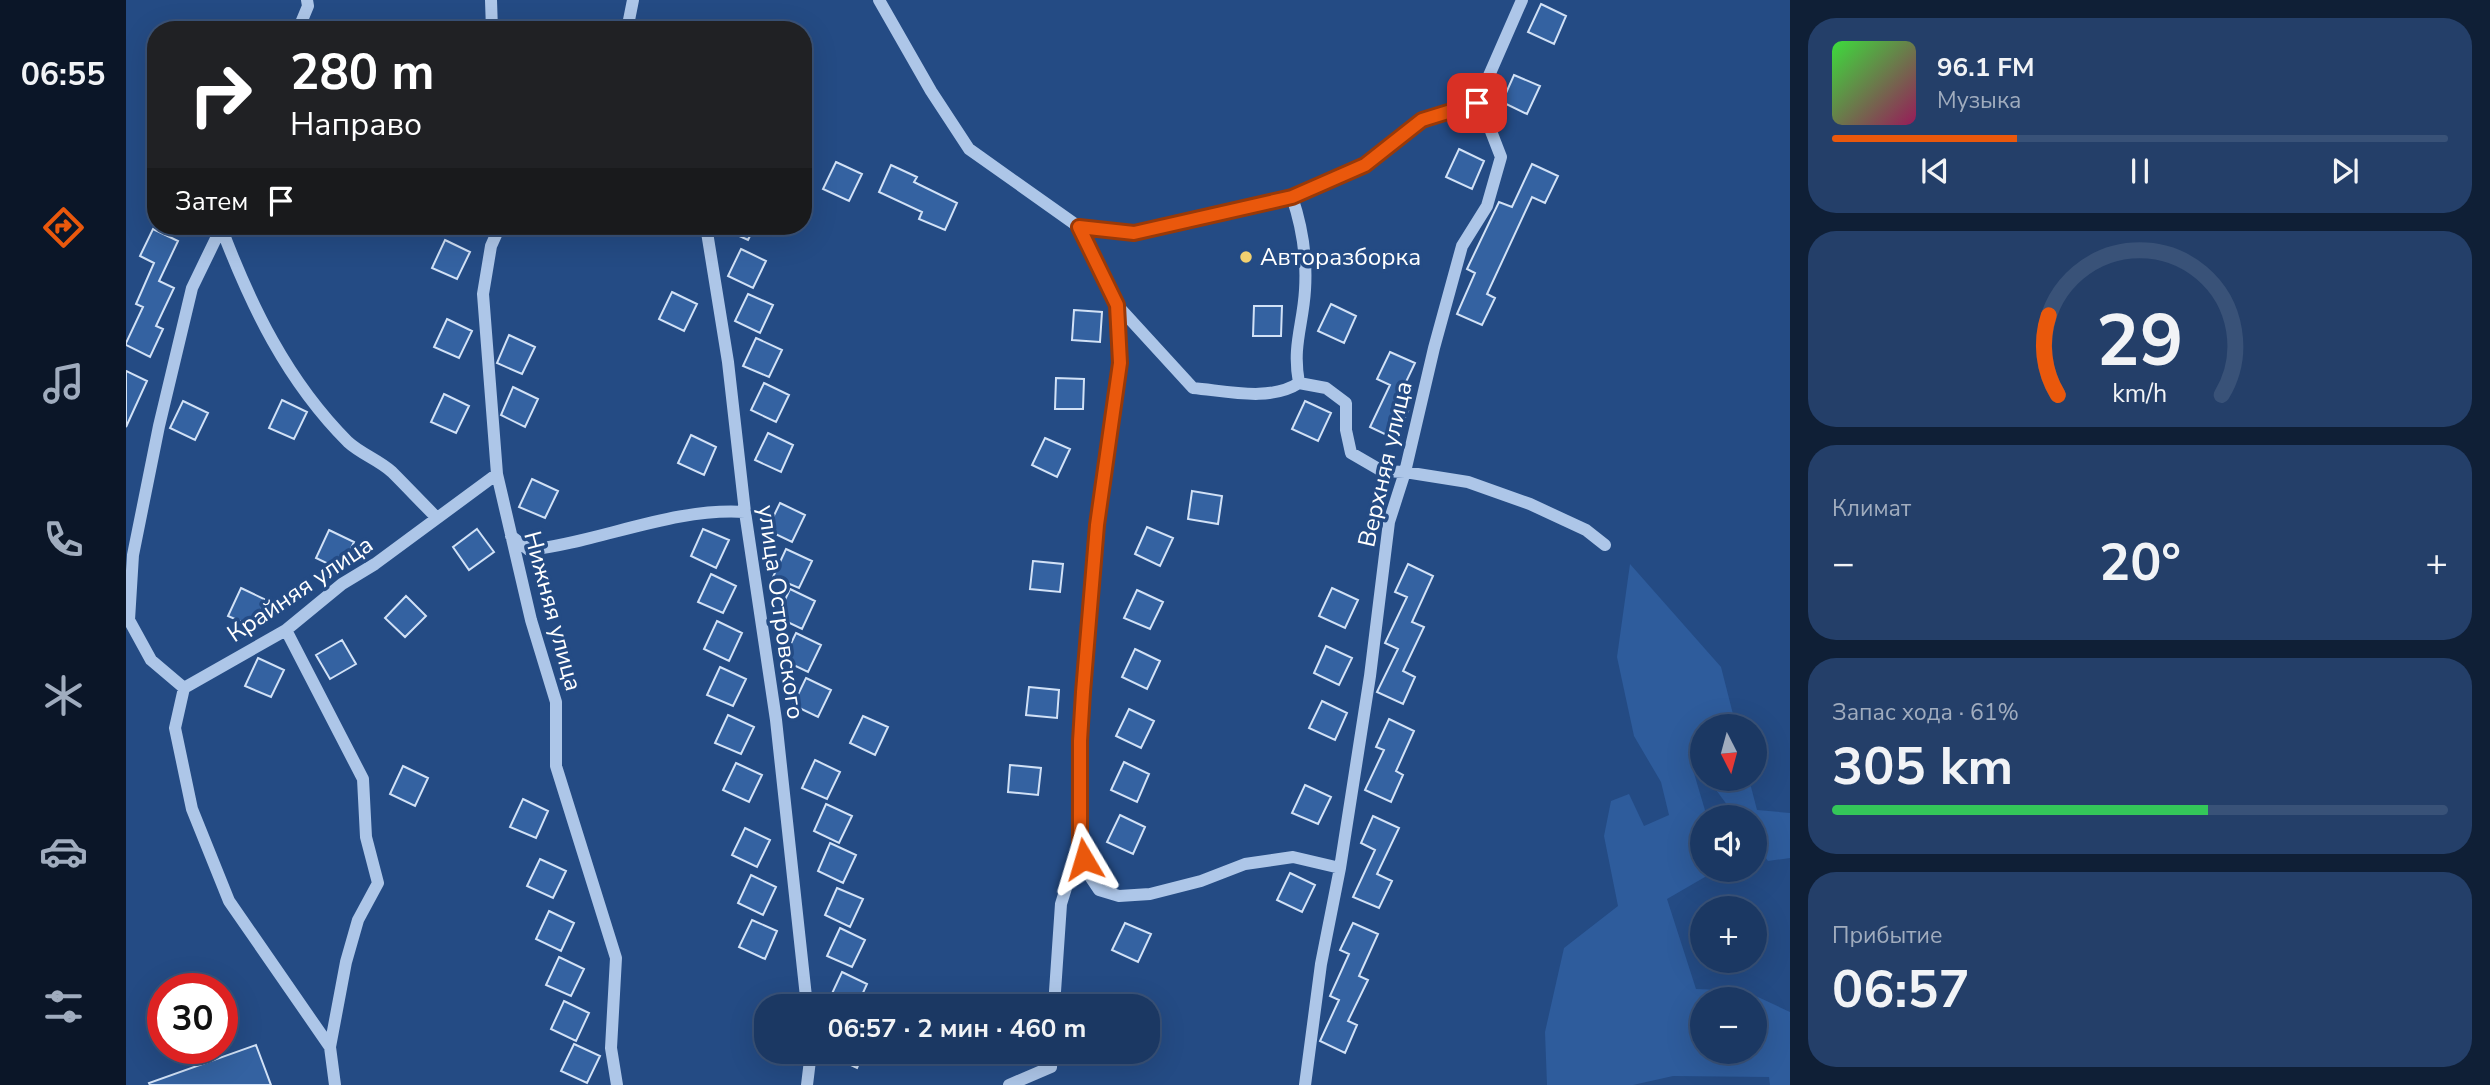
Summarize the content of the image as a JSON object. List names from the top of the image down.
{
  "streets": {
    "street": [
      "Верхняя улица",
      "Крайняя улица",
      "Нижняя улица",
      "улица Островского"
    ]
  },
  "crossings": [
    ["Крайняя улица", "Нижняя улица"]
  ],
  "places": ["Авторазборка"],
  "north": "bottom",
  "page": {
    "tabs": "06:55",
    "turn": ["280 m", "Направо"],
    "song": ["96.1 FM", "Музыка"],
    "then": "Затем",
    "tile": [
      "Климат",
      ["Запас хода · 61%", "305 km"],
      ["Прибытие", "06:57"]
    ],
    "heat": ["−", "20°", "+"],
    "map_buttons": ["+", "−"],
    "limit": "30",
    "trip": "06:57 · 2 мин · 460 m",
    "gauge": ["29", "km/h"]
  }
}
